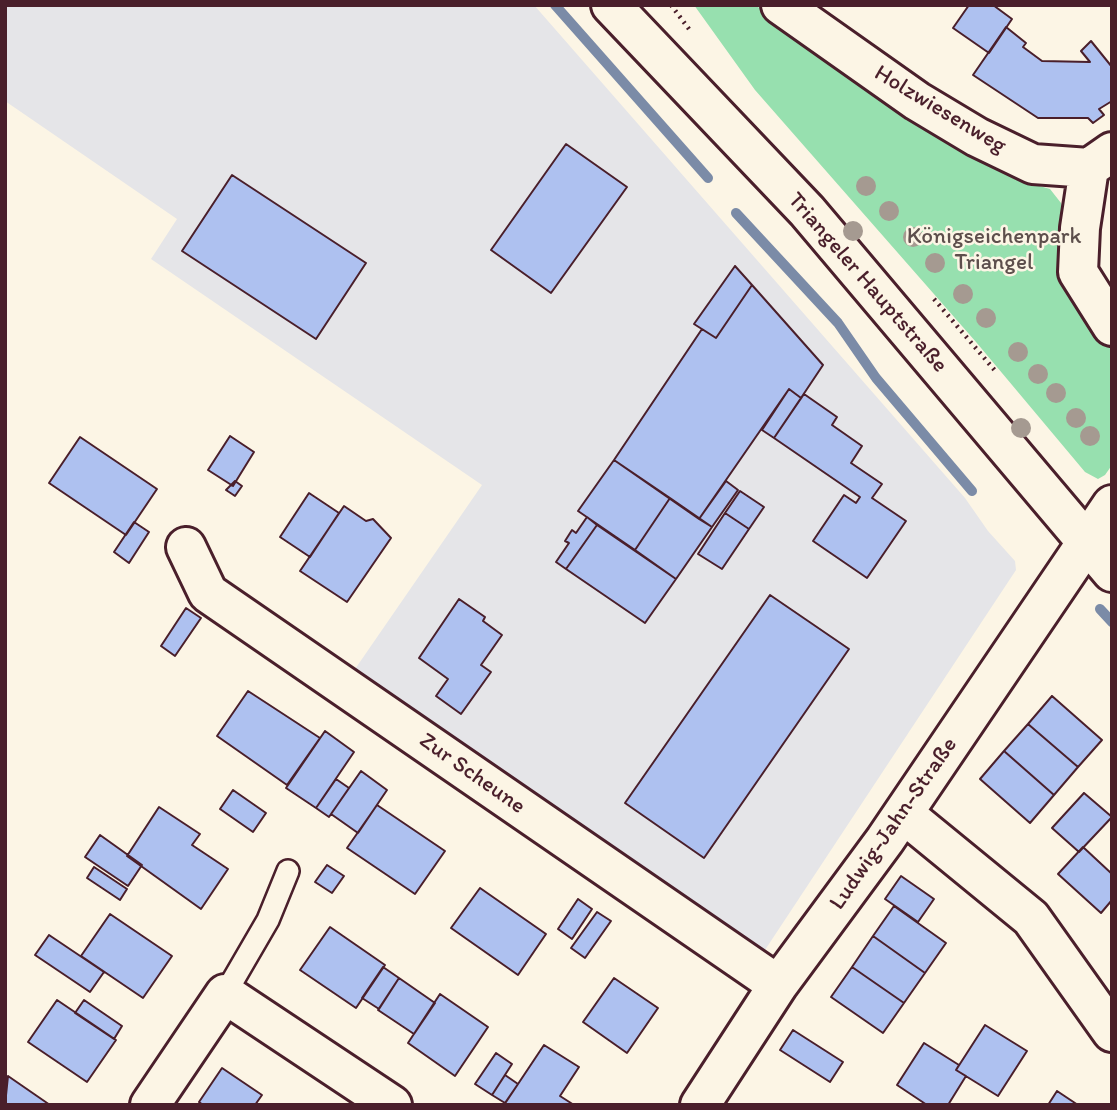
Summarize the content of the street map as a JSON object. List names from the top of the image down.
{
  "streets": {
    "street": [
      "Holzwiesenweg",
      "Triangeler Hauptstraße",
      "Zur Scheune",
      "Ludwig-Jahn-Straße"
    ]
  },
  "crossings": [
    ["Triangeler Hauptstraße", "Ludwig-Jahn-Straße"],
    ["Zur Scheune", "Ludwig-Jahn-Straße"]
  ],
  "parks": ["Königseichenpark Triangel"]
}
